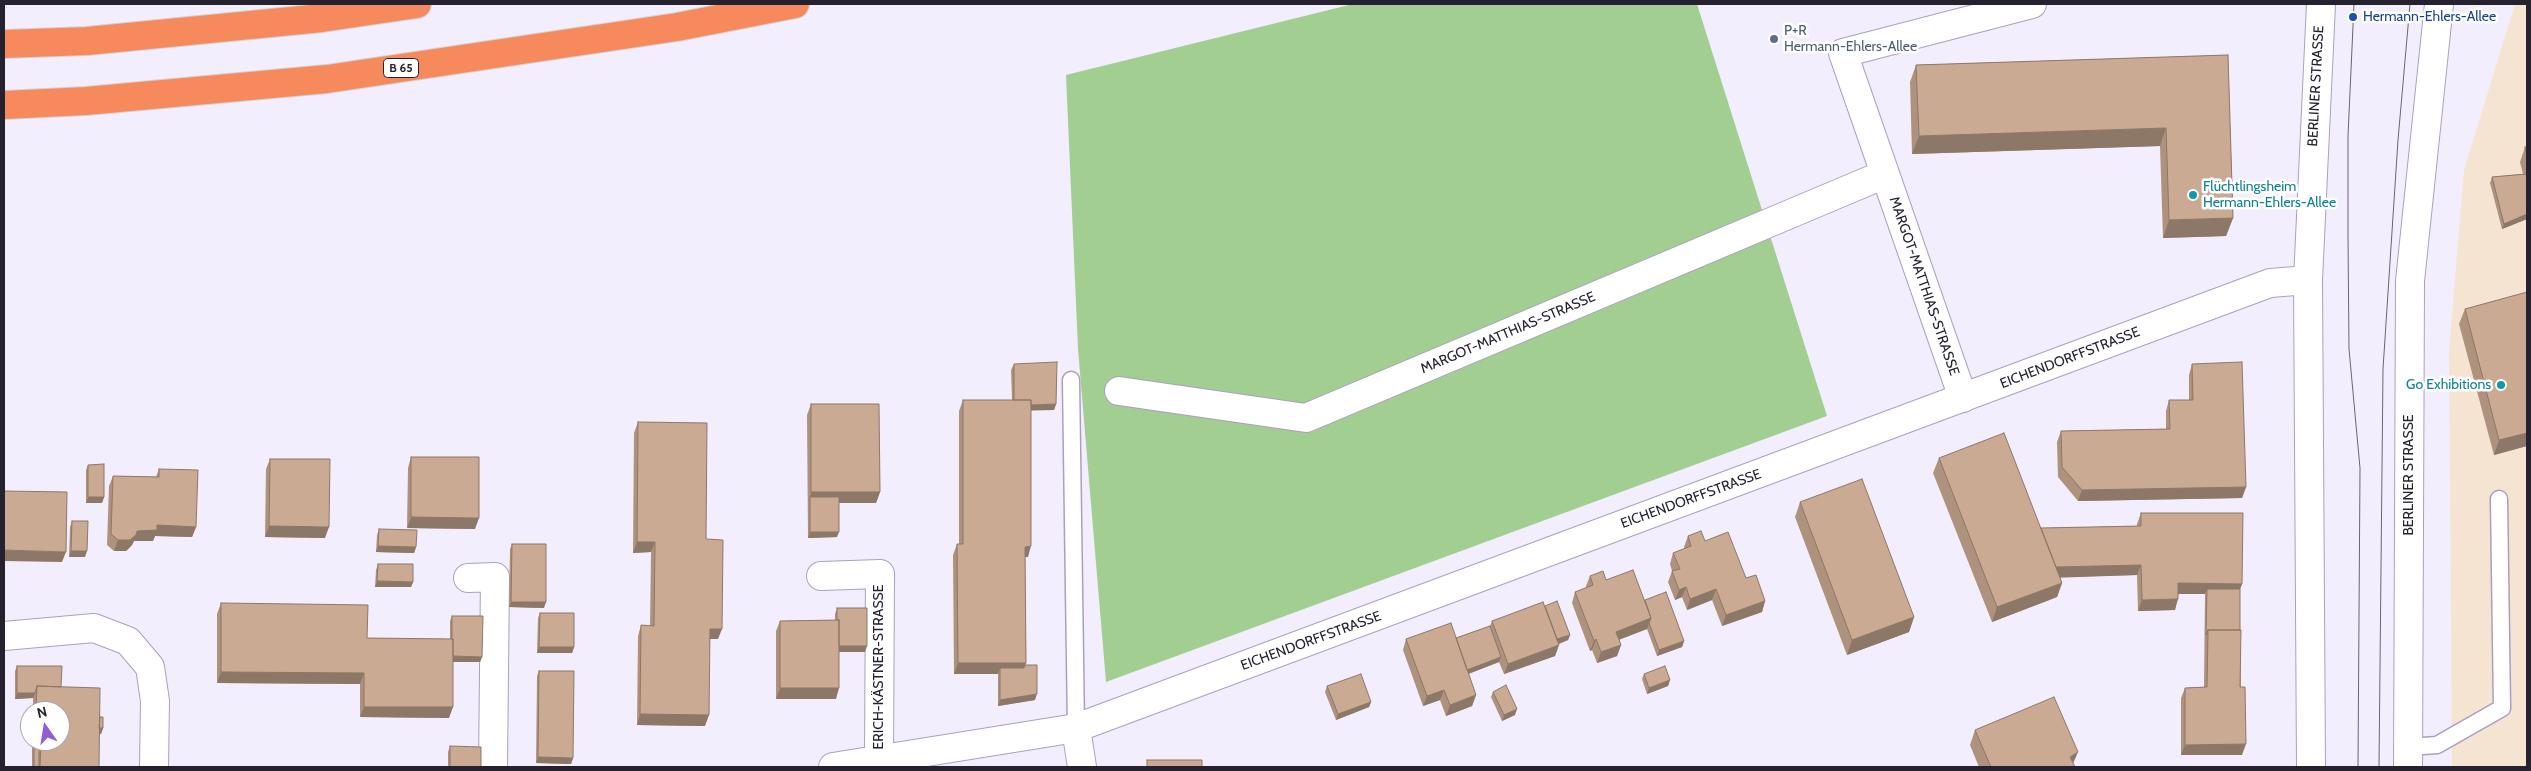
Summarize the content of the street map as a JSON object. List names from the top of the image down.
{
  "streets": {
    "highway": ["B 65"],
    "street": [
      "BERLINER STRASSE",
      "MARGOT-MATTHIAS-STRASSE",
      "EICHENDORFFSTRASSE",
      "ERICH-KÄSTNER-STRASSE"
    ]
  },
  "crossings": [
    ["BERLINER STRASSE", "EICHENDORFFSTRASSE"],
    ["MARGOT-MATTHIAS-STRASSE", "EICHENDORFFSTRASSE"],
    ["EICHENDORFFSTRASSE", "ERICH-KÄSTNER-STRASSE"]
  ],
  "places": [
    "Hermann-Ehlers-Allee",
    "P+R Hermann-Ehlers-Allee",
    "Flüchtlingsheim Hermann-Ehlers-Allee",
    "Go Exhibitions"
  ],
  "north": "top"
}
